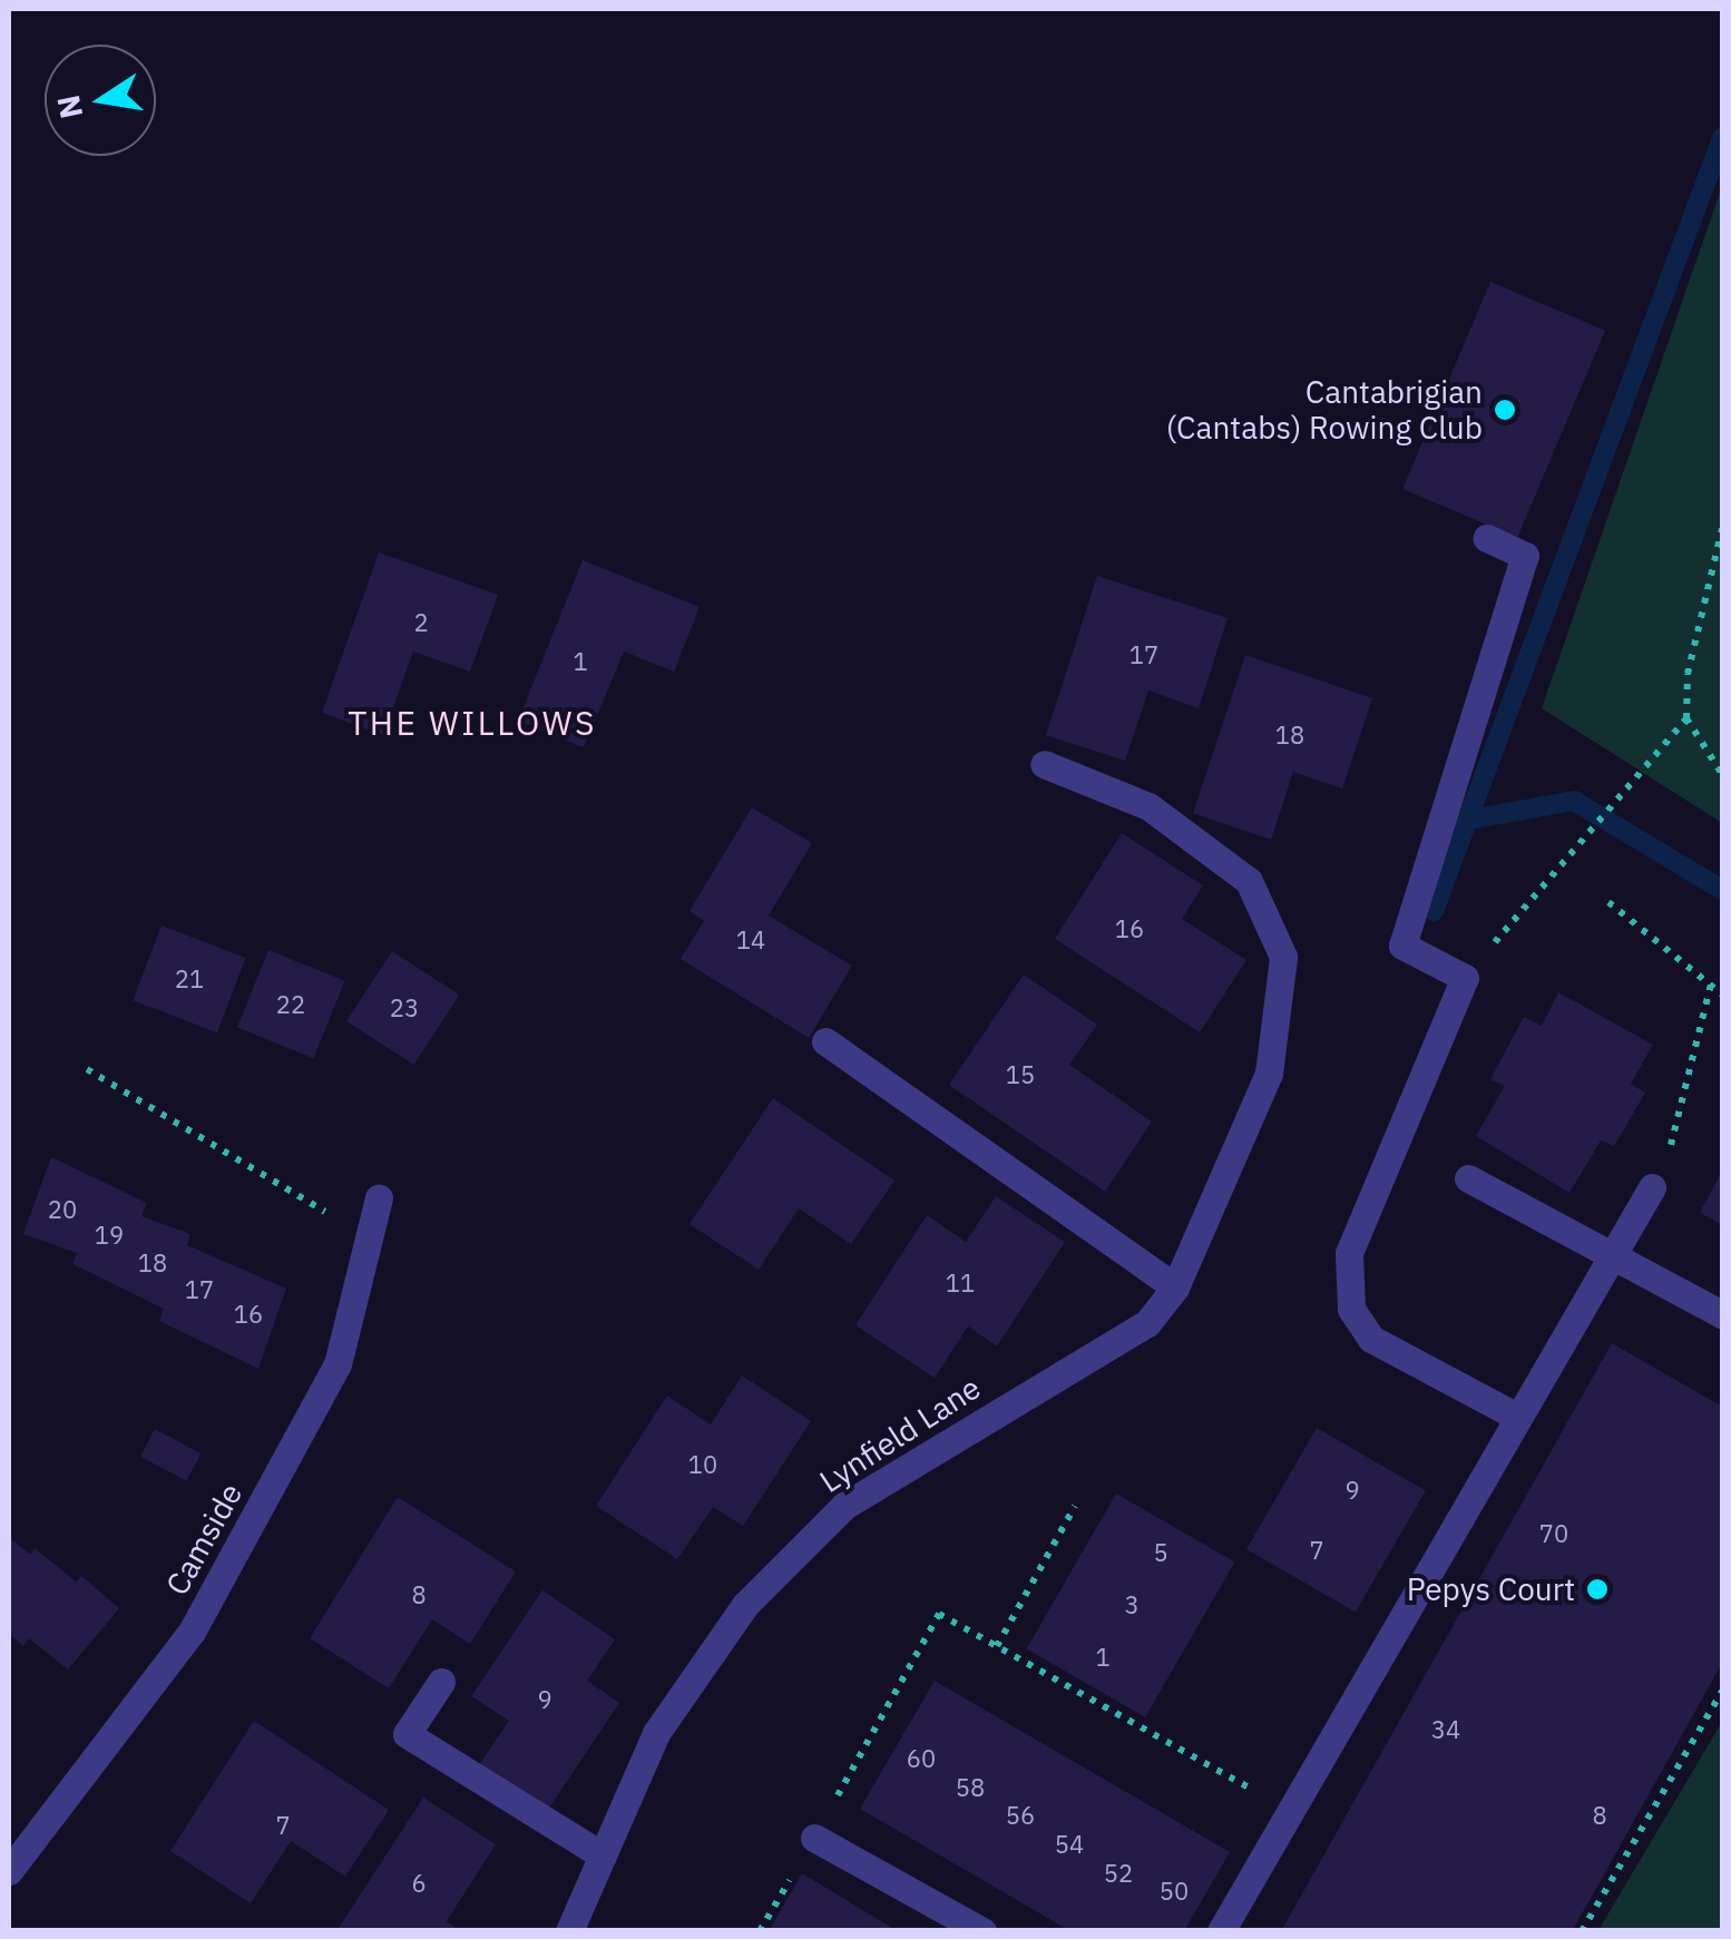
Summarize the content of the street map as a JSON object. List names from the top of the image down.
{
  "streets": {
    "street": ["Lynfield Lane", "Camside"]
  },
  "districts": ["THE WILLOWS"],
  "places": ["Cantabrigian (Cantabs) Rowing Club", "Pepys Court"],
  "house_numbers": [
    "2",
    "17",
    "1",
    "18",
    "16",
    "14",
    "21",
    "22",
    "23",
    "15",
    "20",
    "19",
    "18",
    "11",
    "17",
    "16",
    "10",
    "9",
    "70",
    "7",
    "5",
    "8",
    "3",
    "1",
    "9",
    "34",
    "60",
    "58",
    "56",
    "8",
    "7",
    "54",
    "52",
    "6",
    "50"
  ],
  "north": "left"
}
